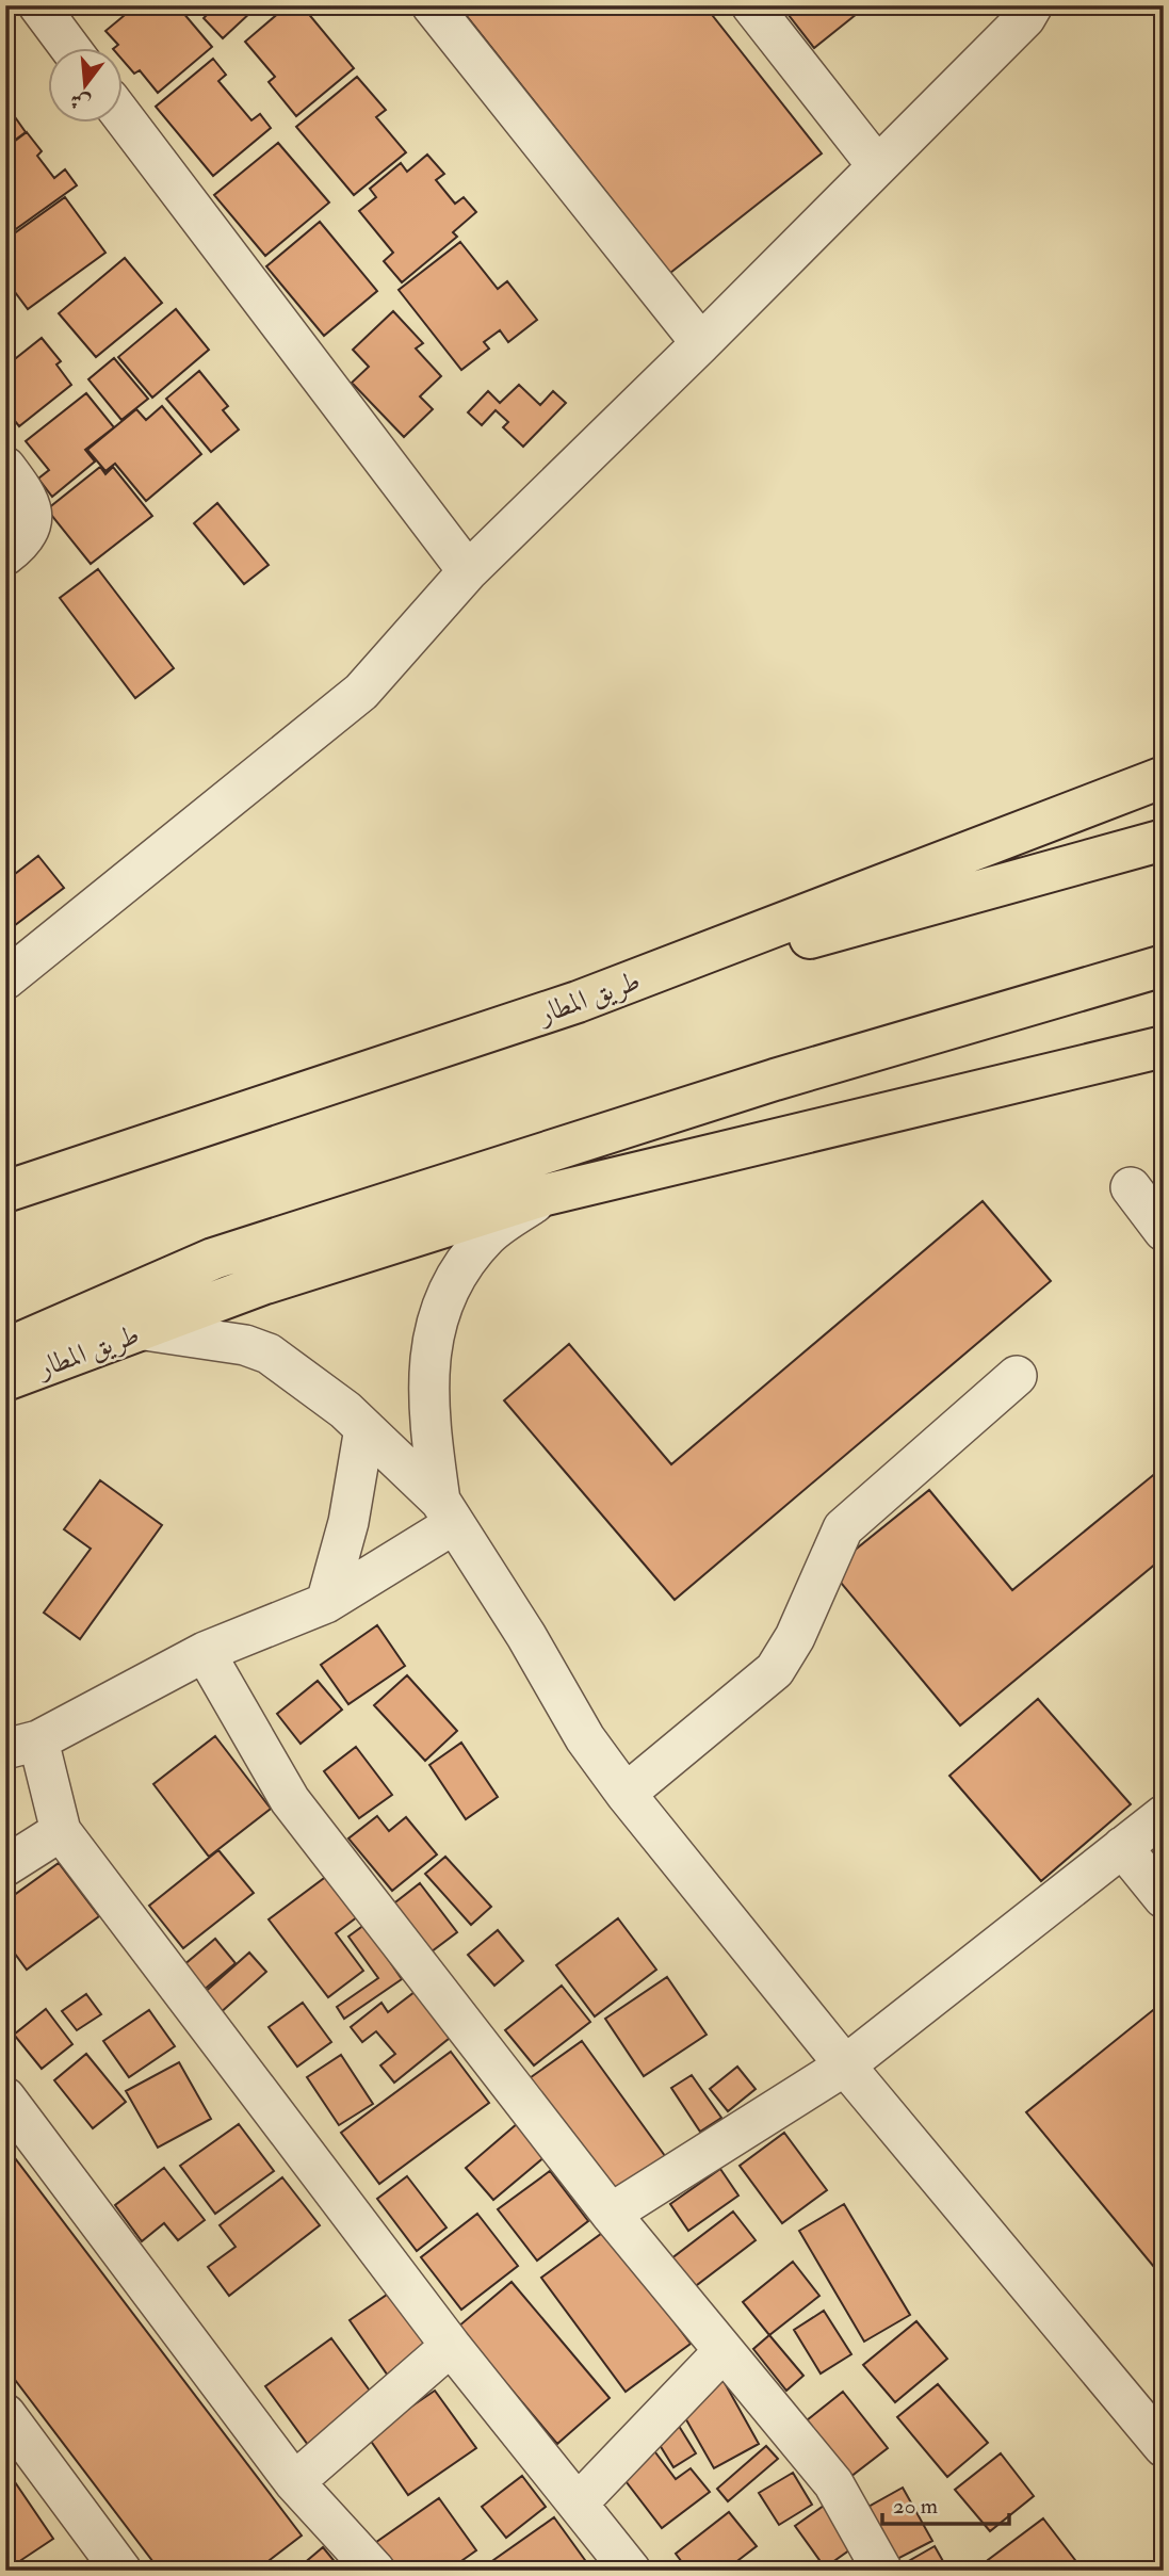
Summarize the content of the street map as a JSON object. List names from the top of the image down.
{
  "streets": {
    "highway": ["طريق المطار"]
  },
  "scale_bar": "20 m",
  "north": "bottom"
}
